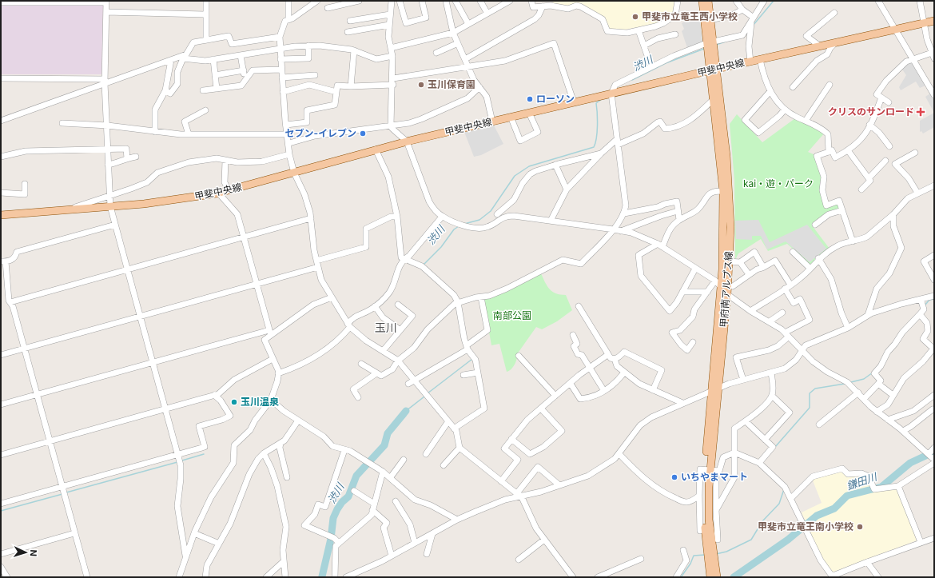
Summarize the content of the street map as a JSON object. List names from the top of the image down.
{
  "streets": {
    "main road": ["甲斐中央線", "甲府南アルプス線"]
  },
  "crossings": [
    ["甲斐中央線", "甲府南アルプス線"]
  ],
  "districts": ["玉川"],
  "water": ["渋川", "鎌田川"],
  "parks": ["kai・遊・パーク", "南部公園"],
  "places": {
    "other": [
      "甲斐市立竜王西小学校",
      "玉川保育園",
      "ローソン",
      "セブン-イレブン",
      "玉川温泉",
      "いちやまマート",
      "甲斐市立竜王南小学校"
    ],
    "health": ["クリスのサンロード"]
  },
  "north": "right"
}
